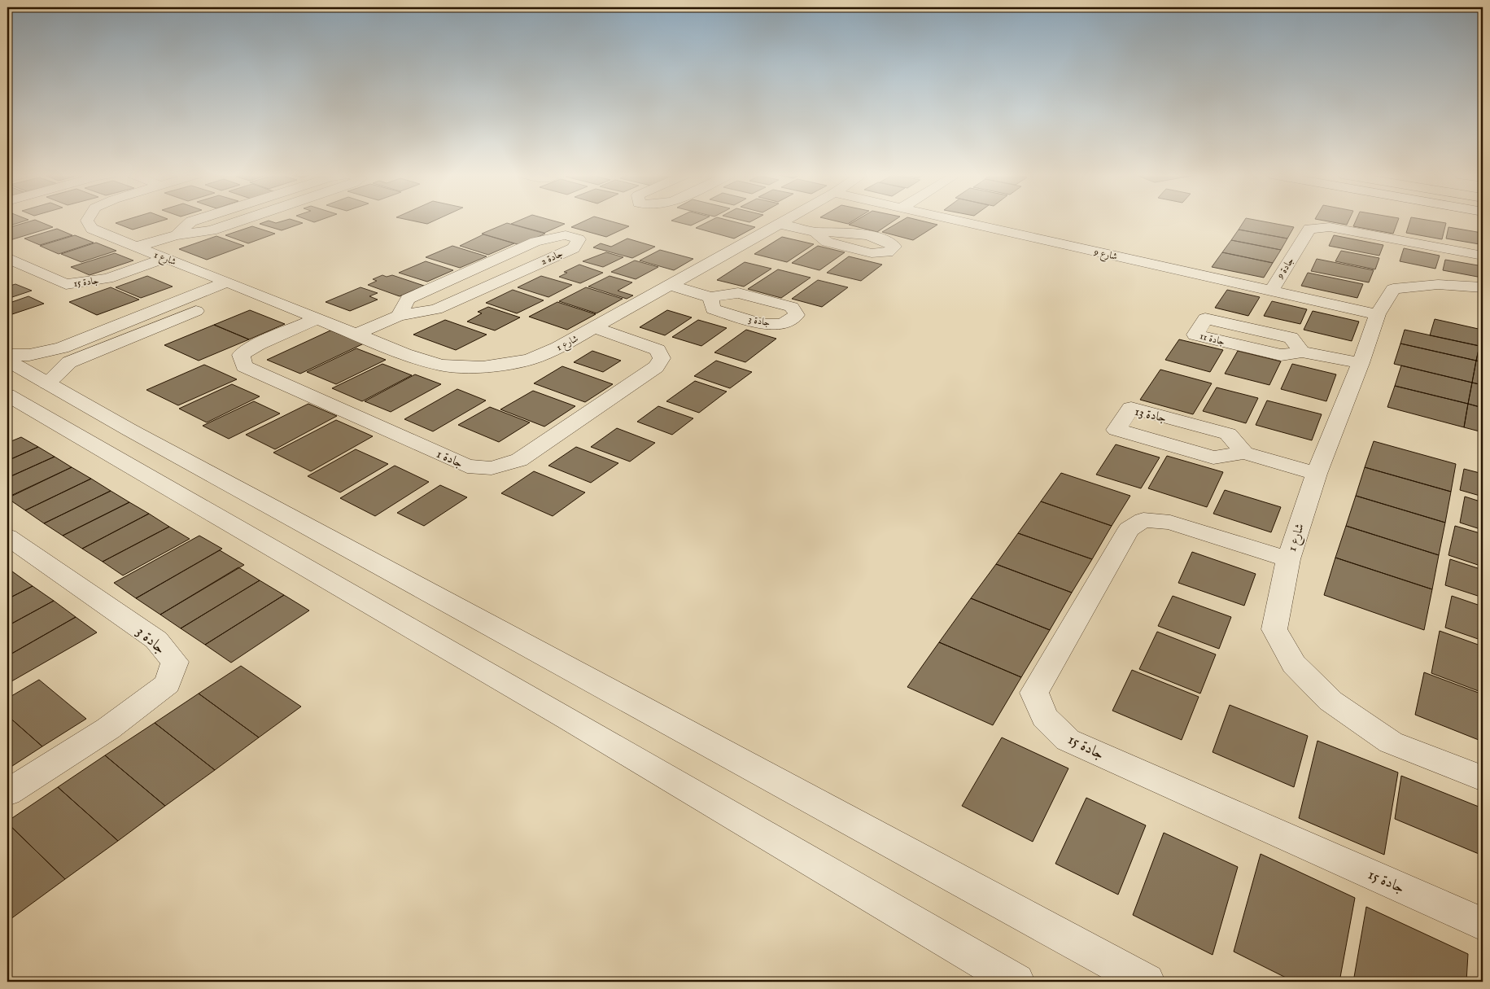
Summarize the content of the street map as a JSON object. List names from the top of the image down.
{
  "streets": {
    "street": [
      "شارع 9",
      "جادة 2",
      "شارع 1",
      "جادة 9",
      "جادة 15",
      "جادة 3",
      "جادة 11",
      "جادة 13",
      "جادة 1"
    ]
  },
  "crossings": [
    ["شارع 9", "شارع 1"],
    ["شارع 9", "جادة 9"],
    ["جادة 2", "شارع 1"],
    ["شارع 1", "جادة 15"],
    ["شارع 1", "جادة 11"],
    ["شارع 1", "جادة 13"],
    ["شارع 1", "جادة 1"]
  ]
}
